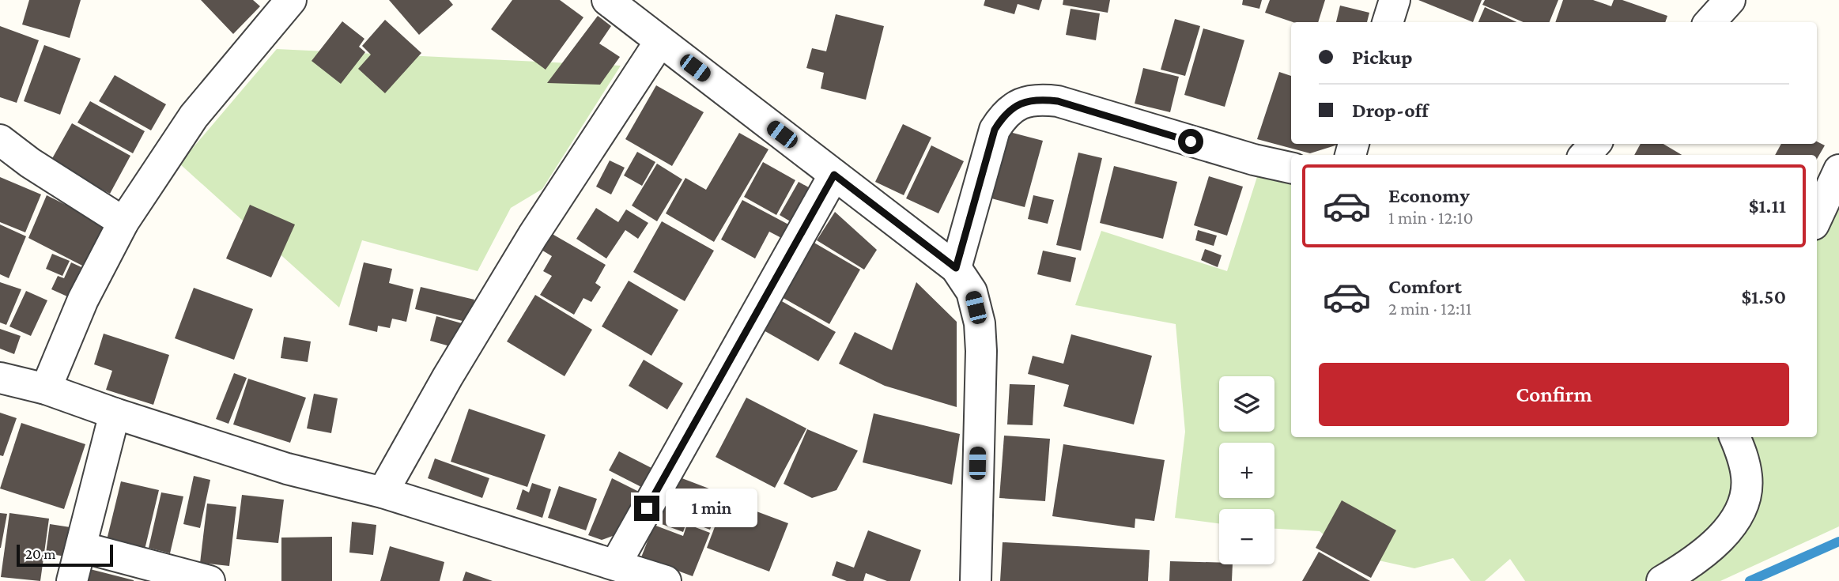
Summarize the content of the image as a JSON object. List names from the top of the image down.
{
  "scale_bar": "20 m",
  "page": {
    "banner": ["Pickup", "Drop-off"],
    "list": [
      {
        "name": "Economy",
        "note": "1 min · 12:10",
        "value": "$1.11"
      },
      {
        "name": "Comfort",
        "note": "2 min · 12:11",
        "value": "$1.50"
      }
    ],
    "buttons": "Confirm",
    "map_buttons": ["+", "−"],
    "bubble": "1 min",
    "scale": "20 m"
  }
}
